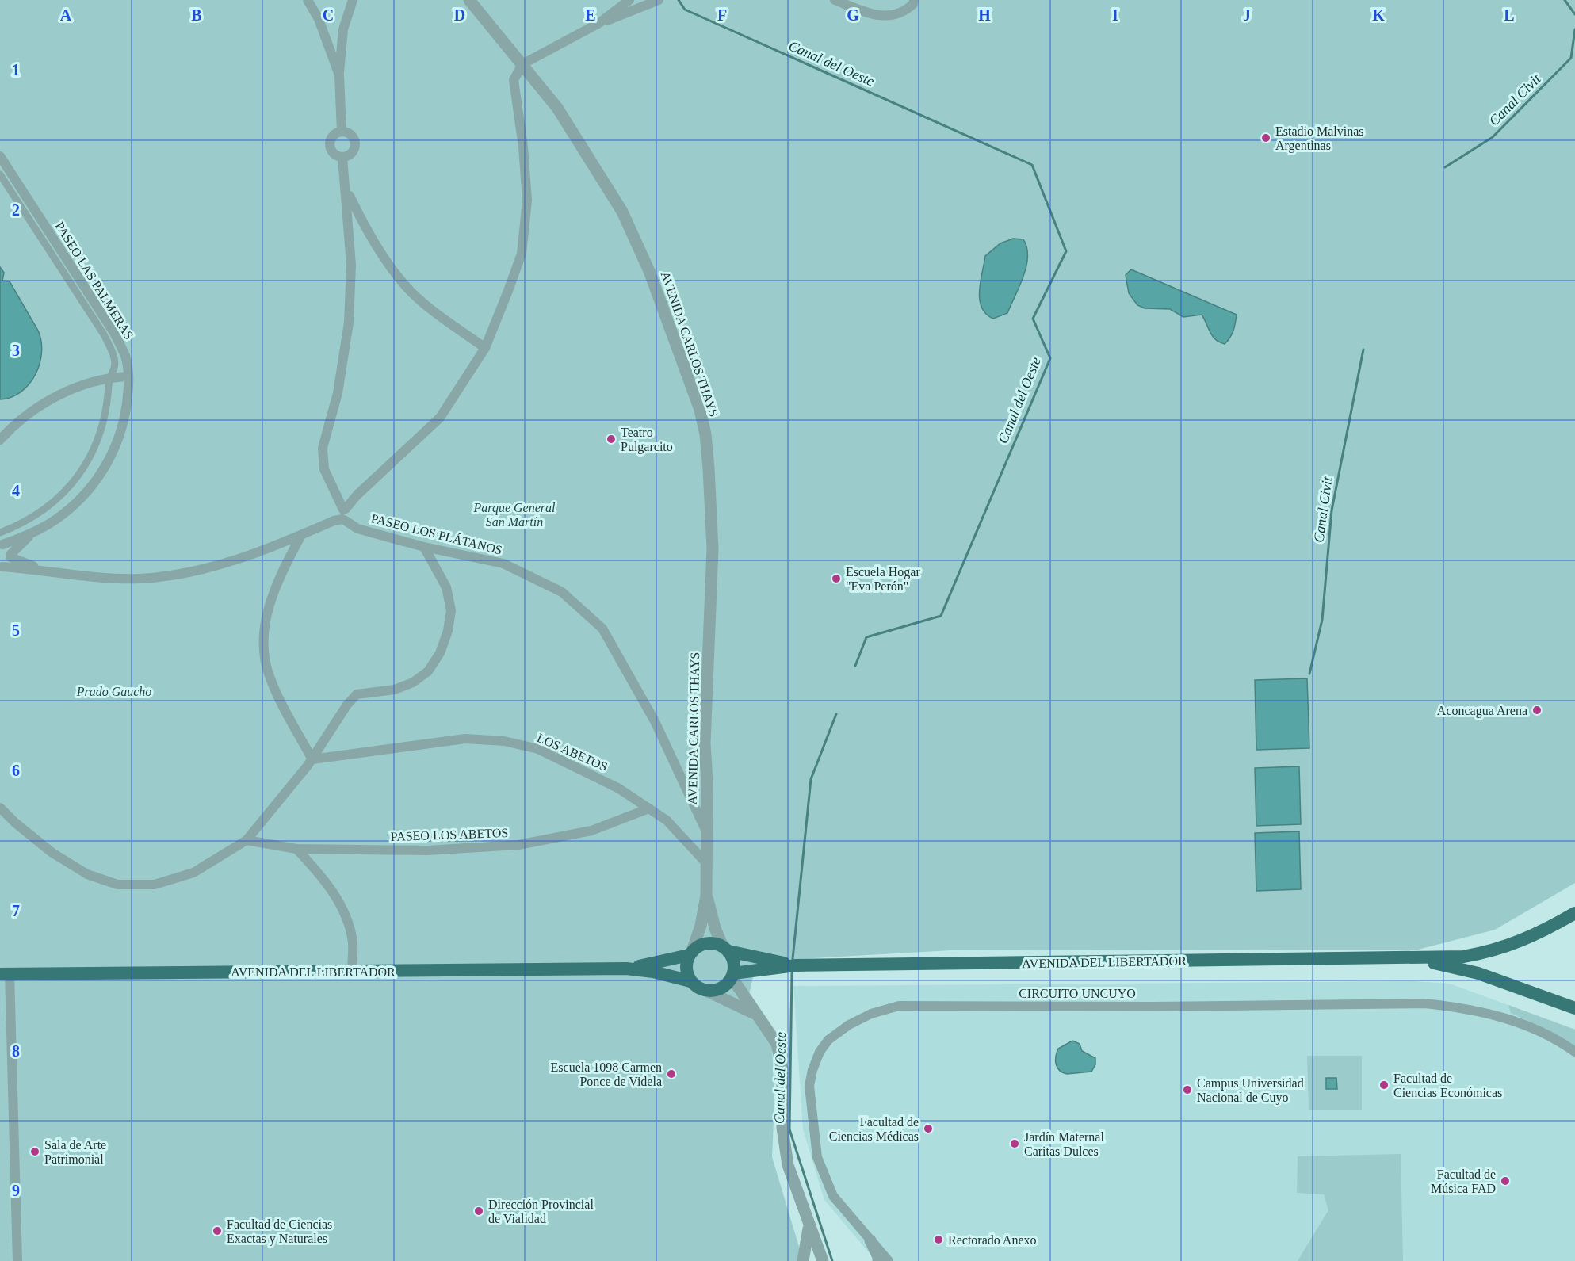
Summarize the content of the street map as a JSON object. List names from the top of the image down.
{
  "streets": {
    "main road": ["AVENIDA DEL LIBERTADOR"],
    "street": [
      "PASEO LAS PALMERAS",
      "AVENIDA CARLOS THAYS",
      "PASEO LOS PLÁTANOS",
      "LOS ABETOS",
      "PASEO LOS ABETOS",
      "CIRCUITO UNCUYO"
    ]
  },
  "crossings": [
    ["AVENIDA CARLOS THAYS", "PASEO LOS PLÁTANOS"],
    ["AVENIDA CARLOS THAYS", "LOS ABETOS"],
    ["AVENIDA CARLOS THAYS", "AVENIDA DEL LIBERTADOR"],
    ["LOS ABETOS", "PASEO LOS ABETOS"]
  ],
  "water": ["Canal del Oeste", "Canal Civit"],
  "parks": ["Parque General San Martín", "Prado Gaucho"],
  "places": [
    "Estadio Malvinas Argentinas",
    "Teatro Pulgarcito",
    "Escuela Hogar \"Eva Perón\"",
    "Aconcagua Arena",
    "Escuela 1098 Carmen Ponce de Videla",
    "Facultad de Ciencias Económicas",
    "Campus Universidad Nacional de Cuyo",
    "Facultad de Ciencias Médicas",
    "Jardín Maternal Caritas Dulces",
    "Sala de Arte Patrimonial",
    "Facultad de Música FAD",
    "Dirección Provincial de Vialidad",
    "Facultad de Ciencias Exactas y Naturales",
    "Rectorado Anexo"
  ],
  "grid": {
    "columns": [
      "A",
      "B",
      "C",
      "D",
      "E",
      "F",
      "G",
      "H",
      "I",
      "J",
      "K",
      "L"
    ],
    "rows": [
      "1",
      "2",
      "3",
      "4",
      "5",
      "6",
      "7",
      "8",
      "9"
    ]
  }
}
